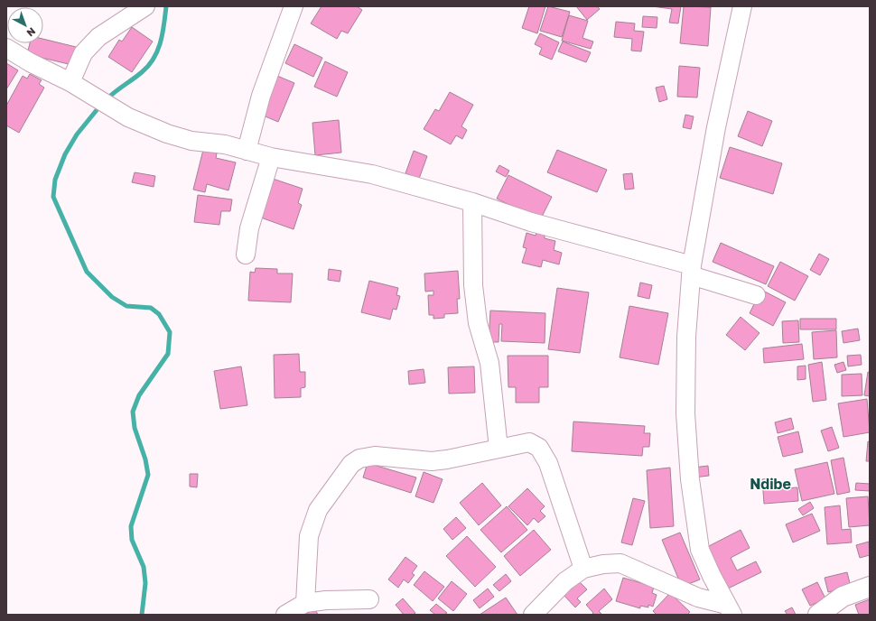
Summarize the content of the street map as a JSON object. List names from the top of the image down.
{
  "districts": ["Ndibe"],
  "north": "bottom right"
}
